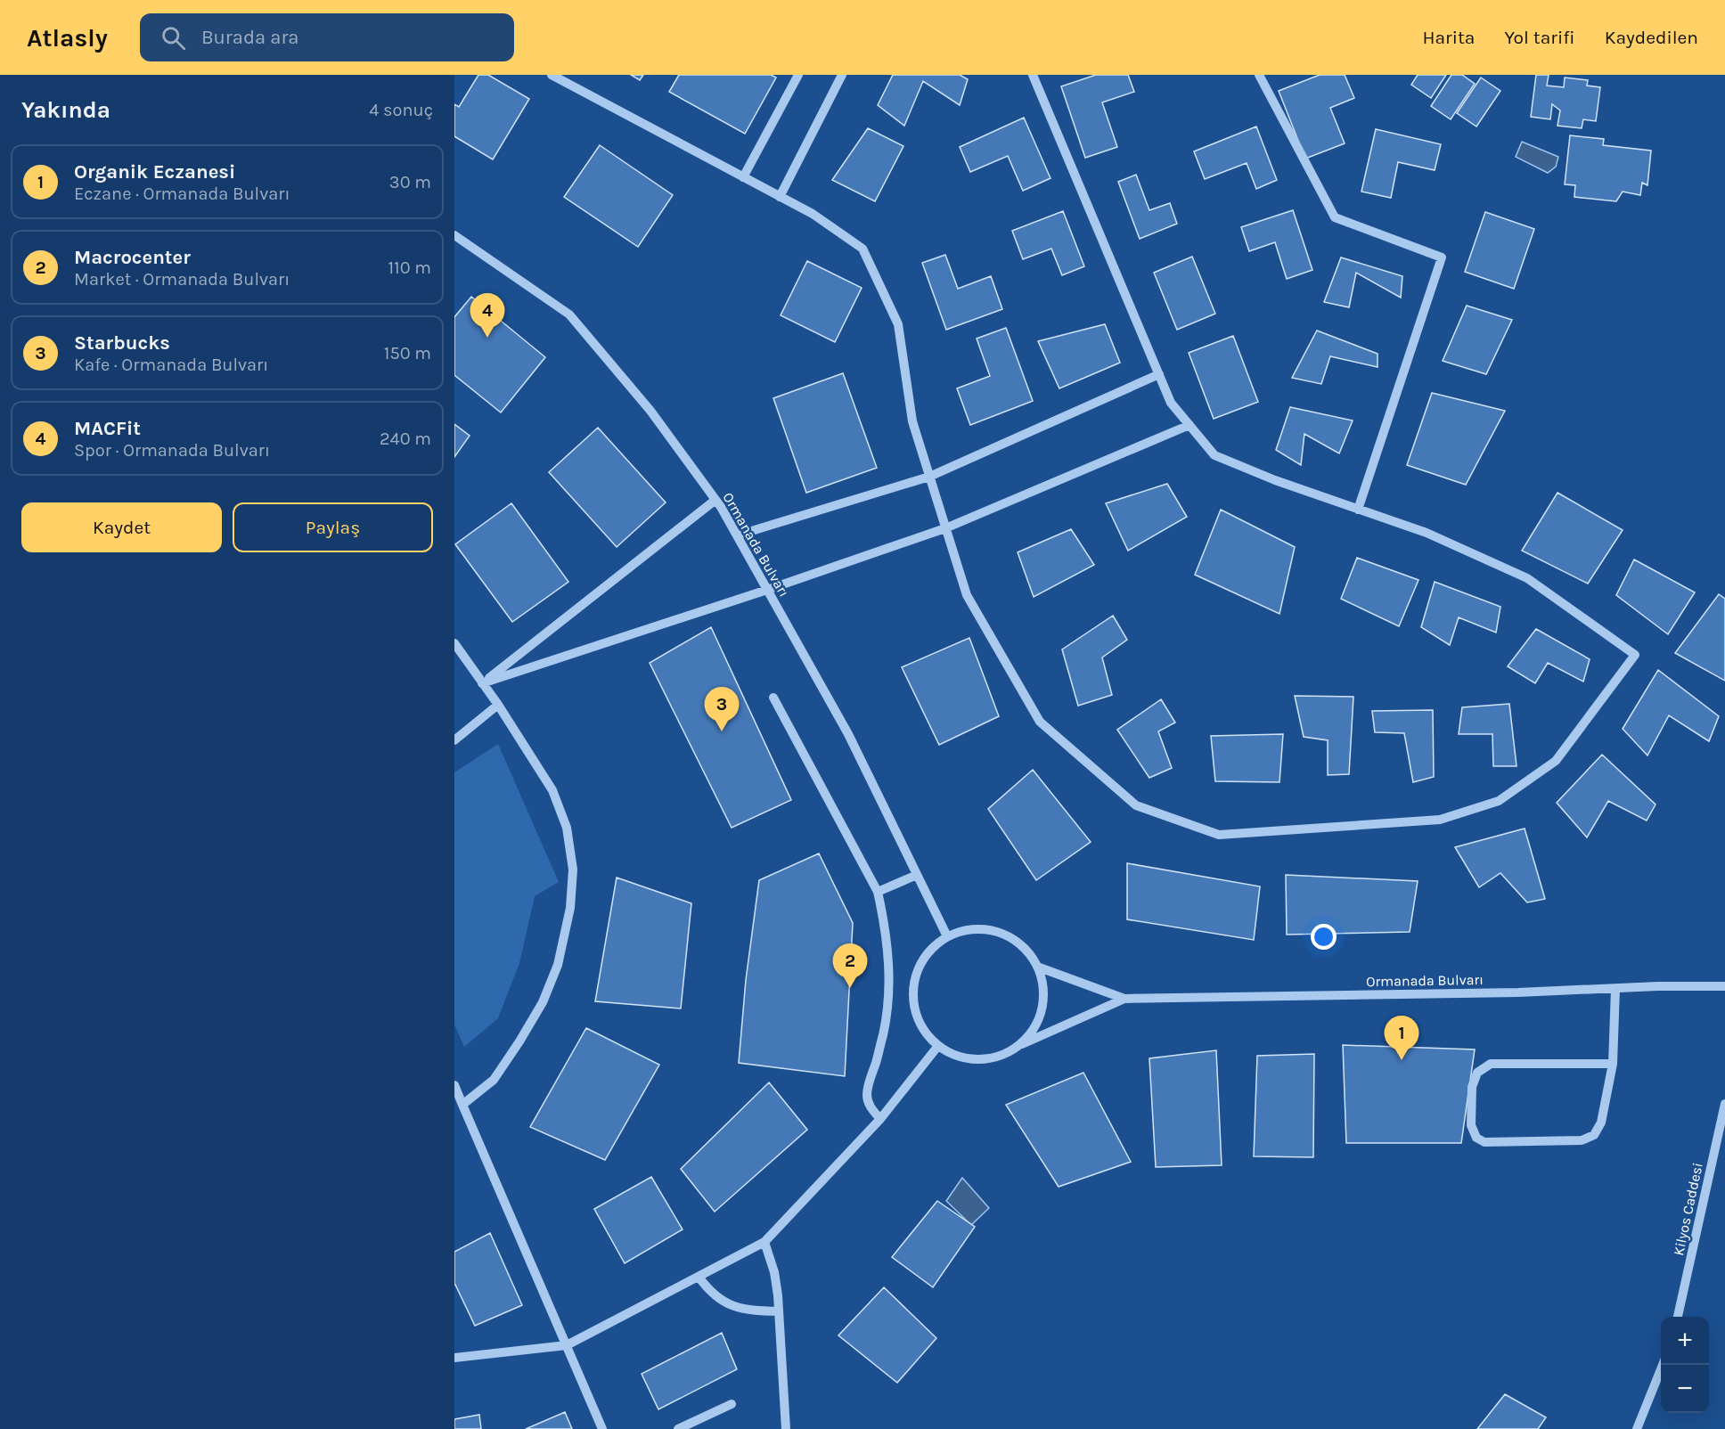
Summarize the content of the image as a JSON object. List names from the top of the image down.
{
  "streets": {
    "street": ["Ormanada Bulvarı", "Kilyos Caddesi"]
  },
  "page": {
    "header": "Atlasly",
    "search": "Burada ara",
    "nav": ["Harita", "Yol tarifi", "Kaydedilen"],
    "heading": ["Yakında", "4 sonuç"],
    "list": [
      {
        "mark": "1",
        "name": "Organik Eczanesi",
        "note": "Eczane · Ormanada Bulvarı",
        "value": "30 m"
      },
      {
        "mark": "2",
        "name": "Macrocenter",
        "note": "Market · Ormanada Bulvarı",
        "value": "110 m"
      },
      {
        "mark": "3",
        "name": "Starbucks",
        "note": "Kafe · Ormanada Bulvarı",
        "value": "150 m"
      },
      {
        "mark": "4",
        "name": "MACFit",
        "note": "Spor · Ormanada Bulvarı",
        "value": "240 m"
      }
    ],
    "pins": [
      "4",
      "3",
      "2",
      "1"
    ],
    "buttons": ["Kaydet", "Paylaş"],
    "map_buttons": ["+", "−"]
  }
}
